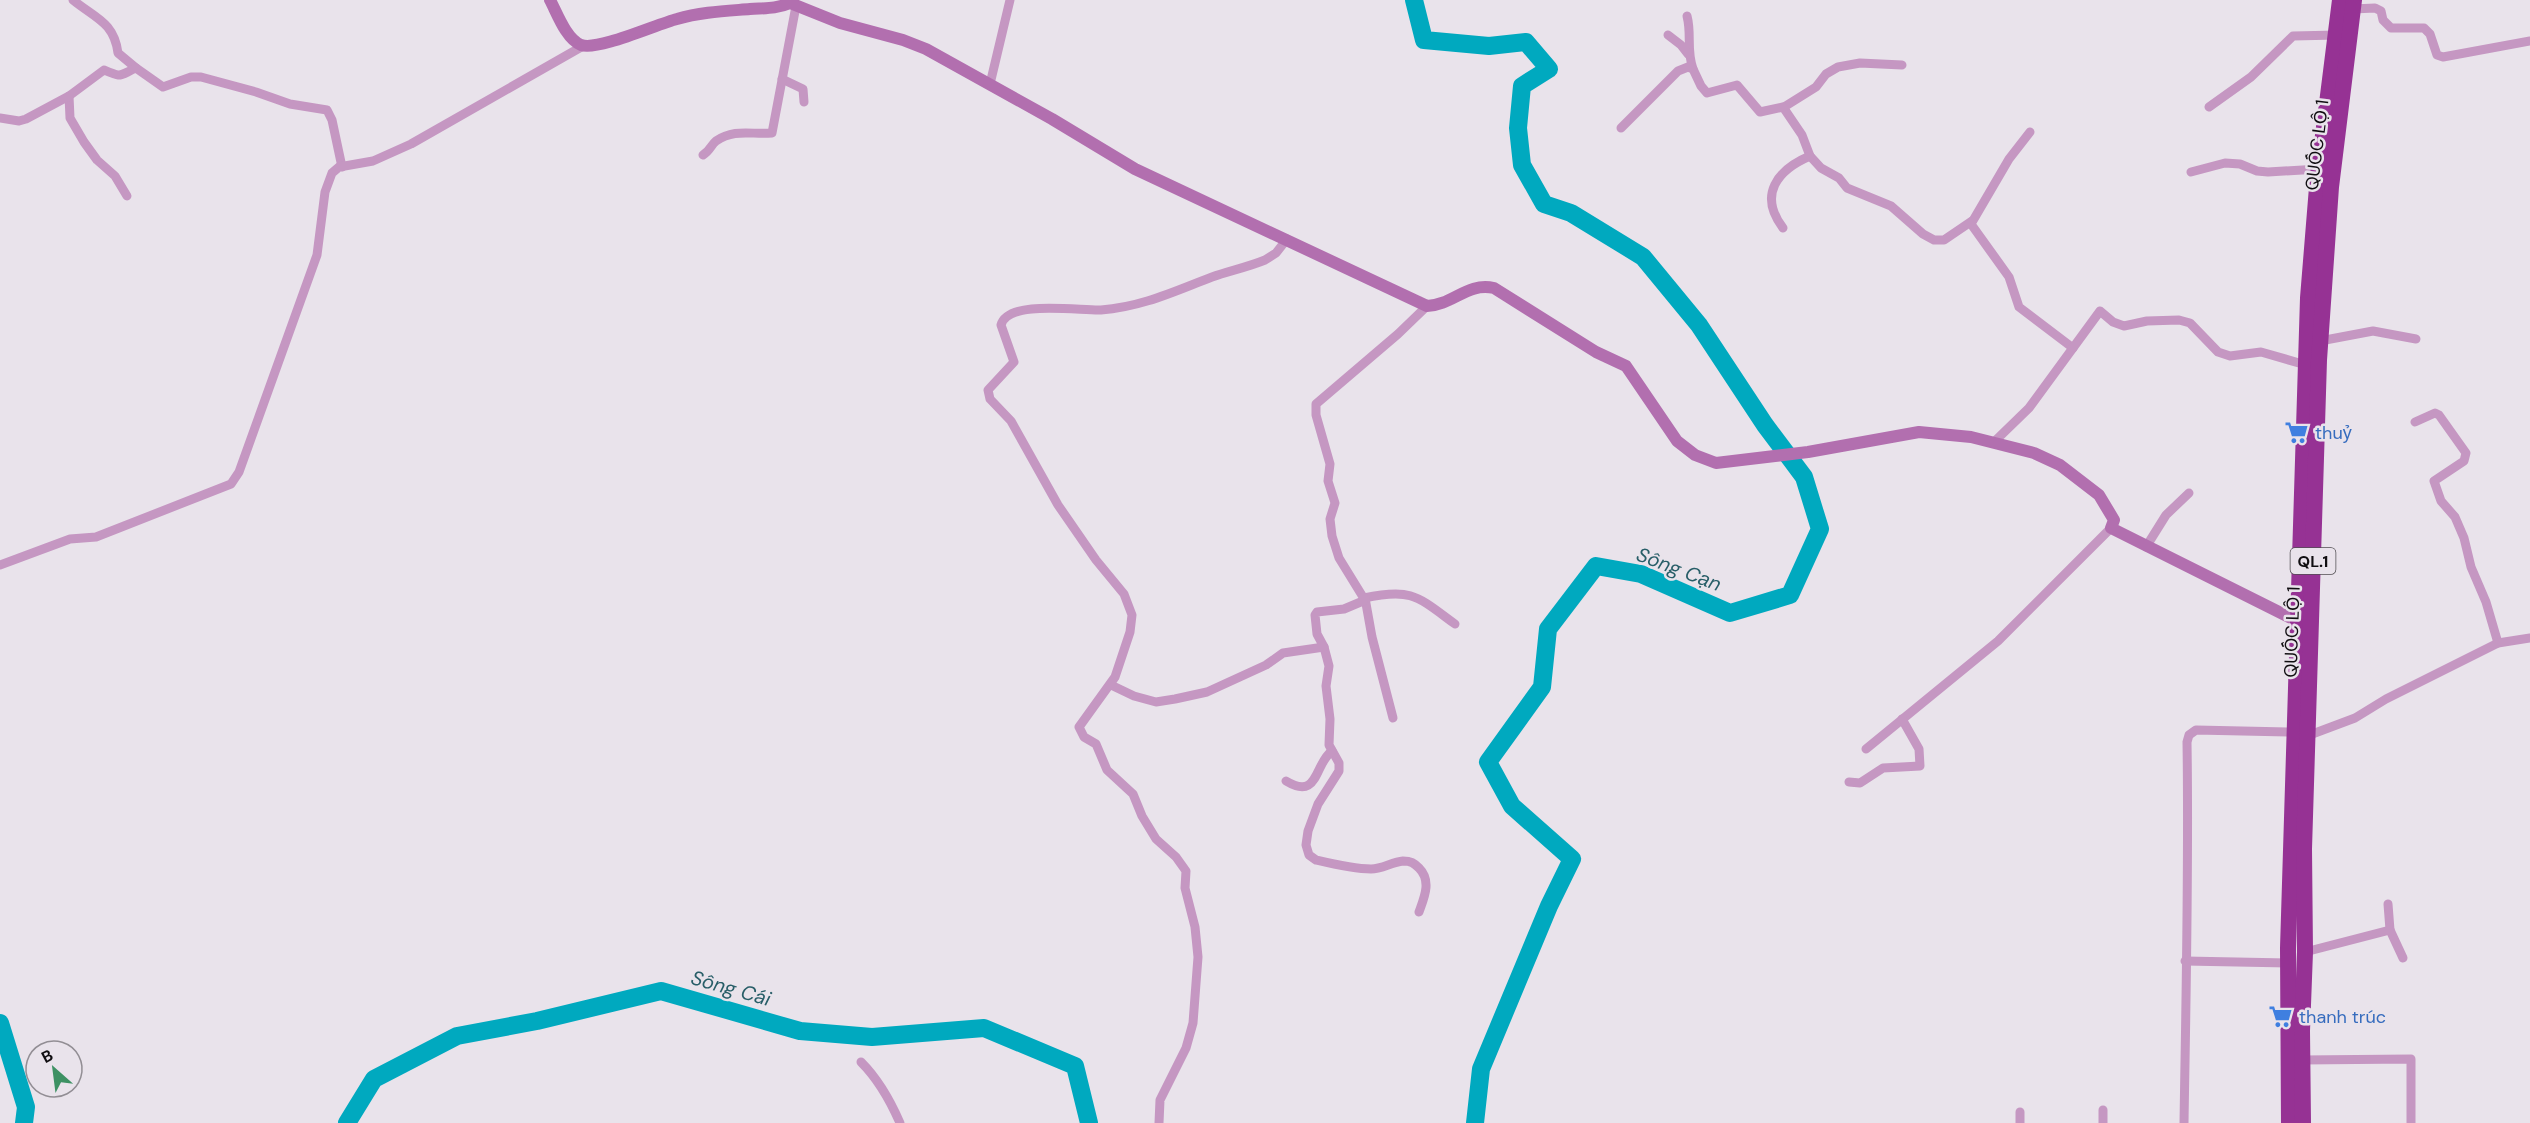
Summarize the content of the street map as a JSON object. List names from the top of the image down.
{
  "streets": {
    "highway": ["QUỐC LỘ 1", "QL.1"]
  },
  "water": ["Sông Cạn", "Sông Cái"],
  "places": {
    "supermarket": ["thuỷ", "thanh trúc"]
  },
  "north": "top left"
}
